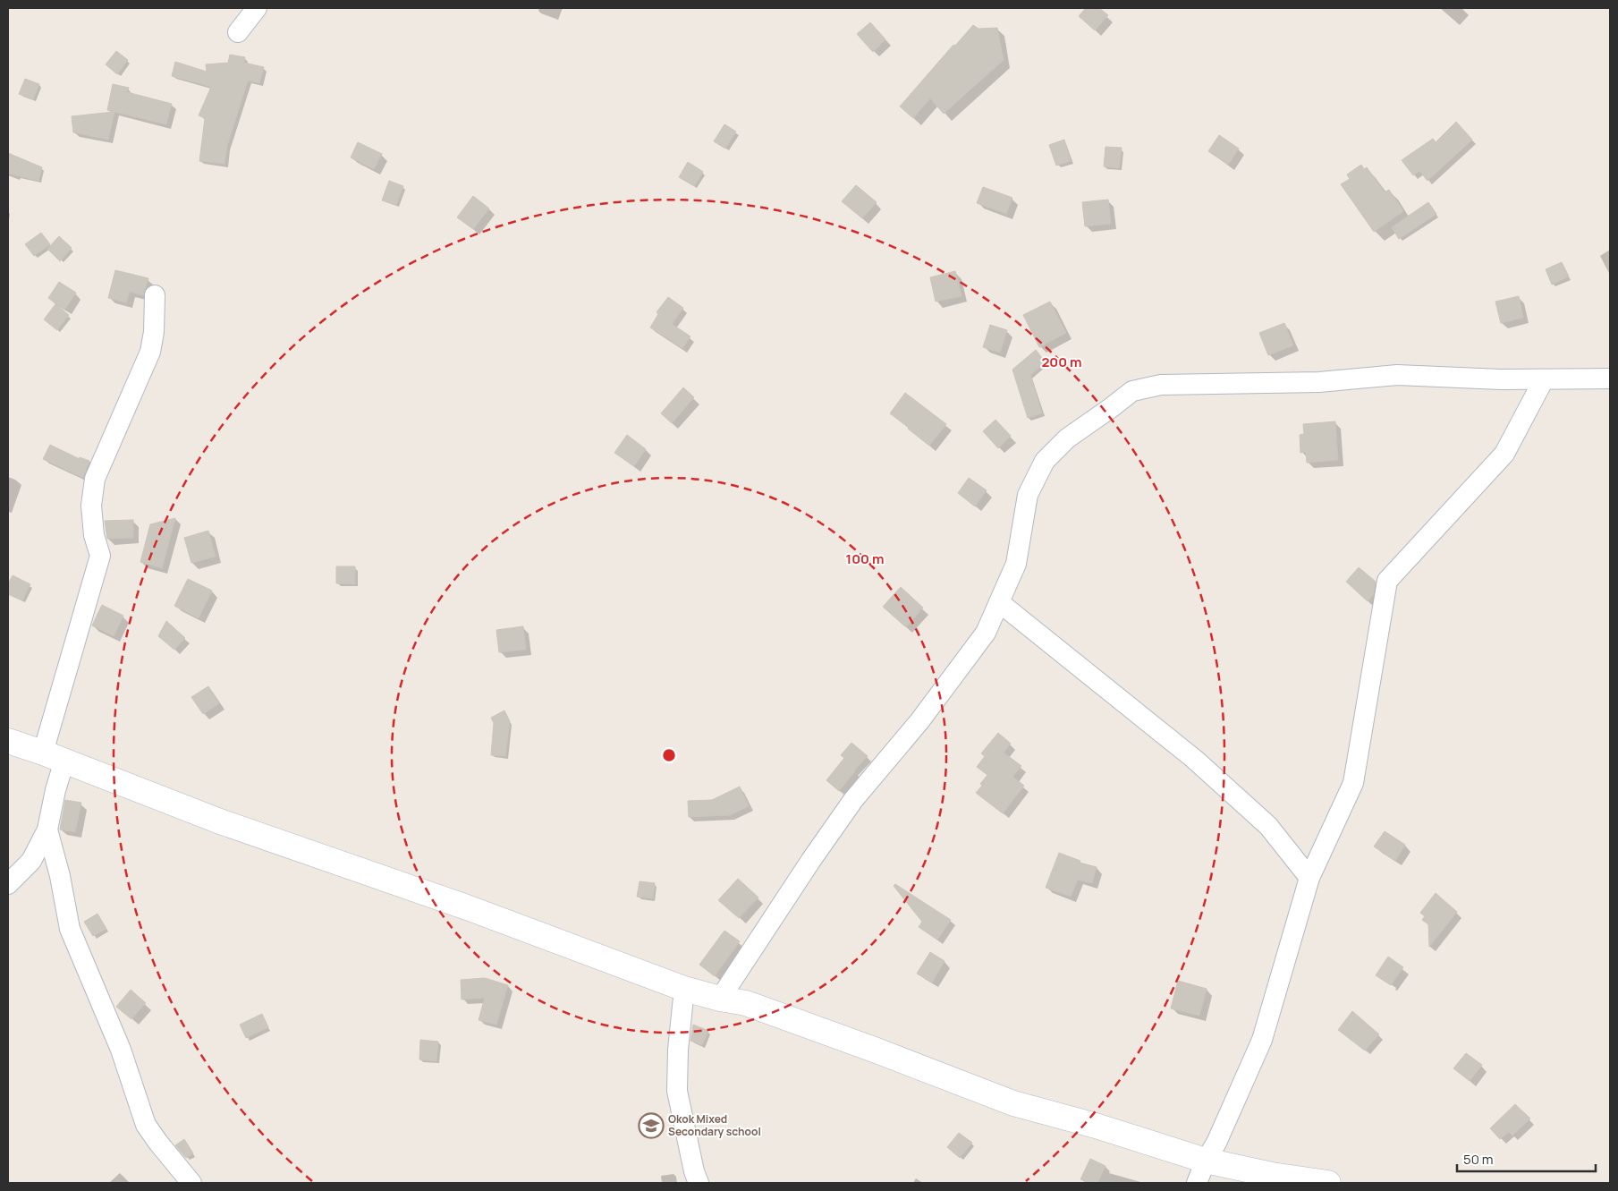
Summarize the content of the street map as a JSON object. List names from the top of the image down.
{
  "places": {
    "school or university": ["Okok Mixed Secondary school"]
  },
  "scale_bar": "50 m",
  "rings": ["200 m", "100 m"]
}
